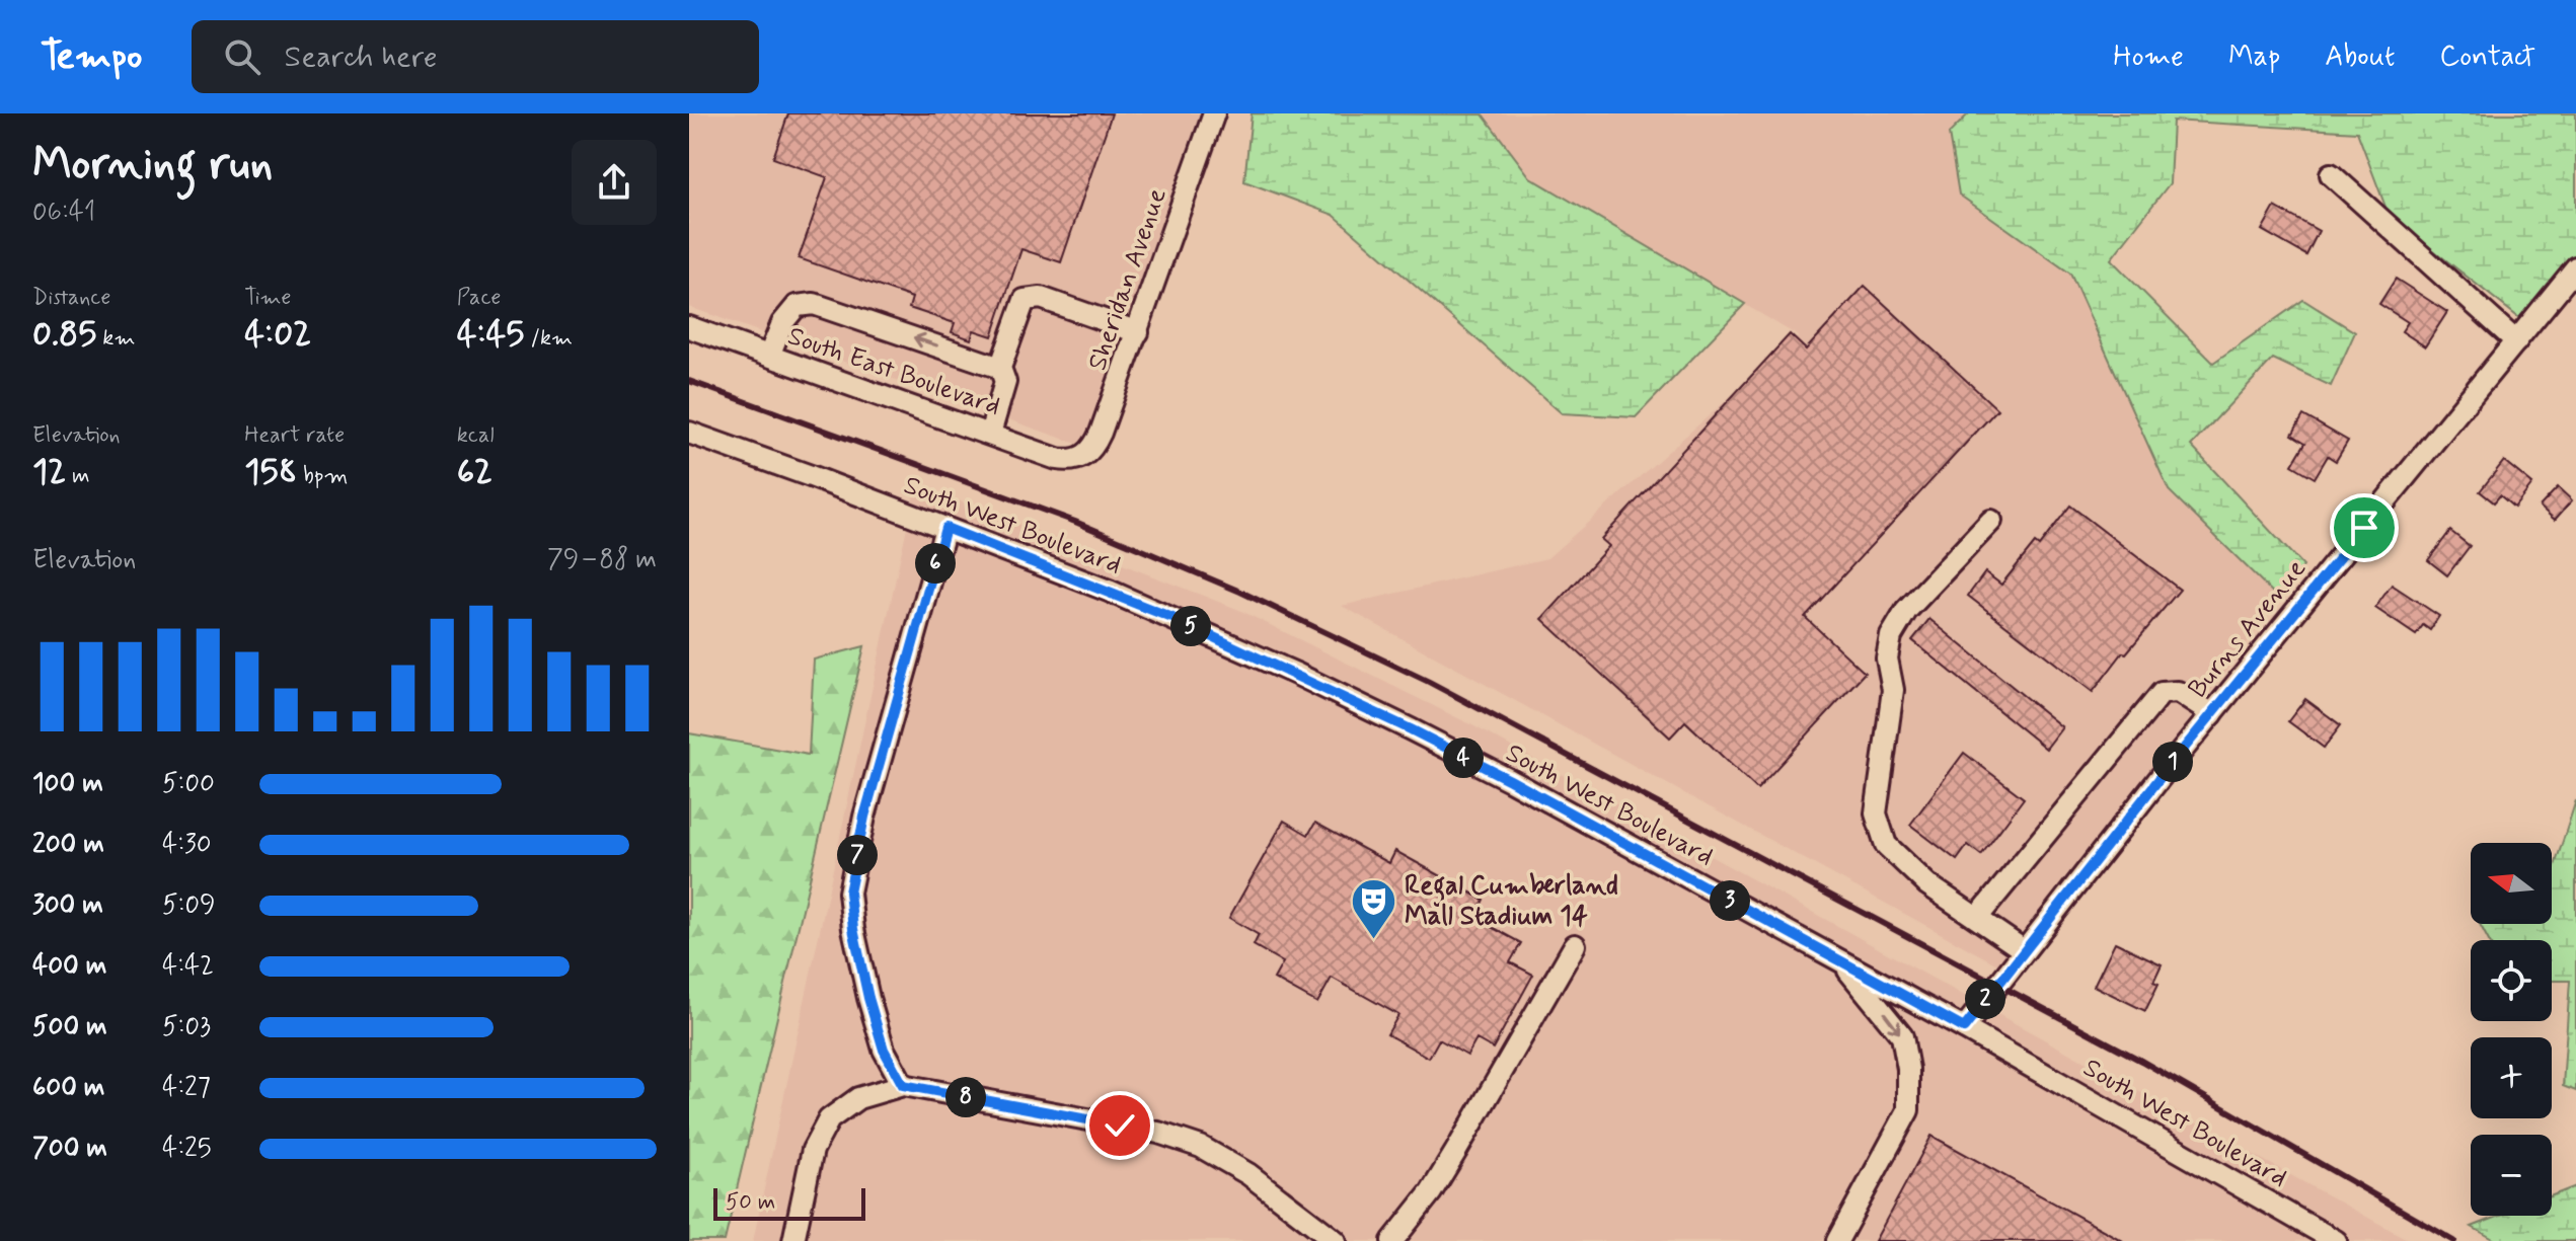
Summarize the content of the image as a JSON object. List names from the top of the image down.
{
  "streets": {
    "street": [
      "Sheridan Avenue",
      "South East Boulevard",
      "South West Boulevard",
      "Burns Avenue"
    ]
  },
  "crossings": [
    ["Sheridan Avenue", "South East Boulevard"],
    ["South West Boulevard", "Burns Avenue"]
  ],
  "places": {
    "theatre": ["Regal Cumberland Mall Stadium 14"]
  },
  "scale_bar": "50 m",
  "north": "left",
  "page": {
    "header": "Tempo",
    "search": "Search here",
    "nav": [
      "Home",
      "Map",
      "About",
      "Contact"
    ],
    "heading": ["Morning run", "06:41"],
    "stats": [
      ["Distance", "0.85 km"],
      ["Time", "4:02"],
      ["Pace", "4:45 /km"],
      ["Elevation", "12 m"],
      ["Heart rate", "158 bpm"],
      ["kcal", "62"]
    ],
    "chart": ["Elevation", "79–88 m"],
    "pins": [
      "6",
      "5",
      "4",
      "1",
      "7",
      "3",
      "2",
      "8"
    ],
    "list": [
      {
        "name": "100 m",
        "note": "5:00"
      },
      {
        "name": "200 m",
        "note": "4:30"
      },
      {
        "name": "300 m",
        "note": "5:09"
      },
      {
        "name": "400 m",
        "note": "4:42"
      },
      {
        "name": "500 m",
        "note": "5:03"
      },
      {
        "name": "600 m",
        "note": "4:27"
      },
      {
        "name": "700 m",
        "note": "4:25"
      }
    ],
    "map_buttons": ["+", "−"],
    "scale": "50 m"
  }
}
